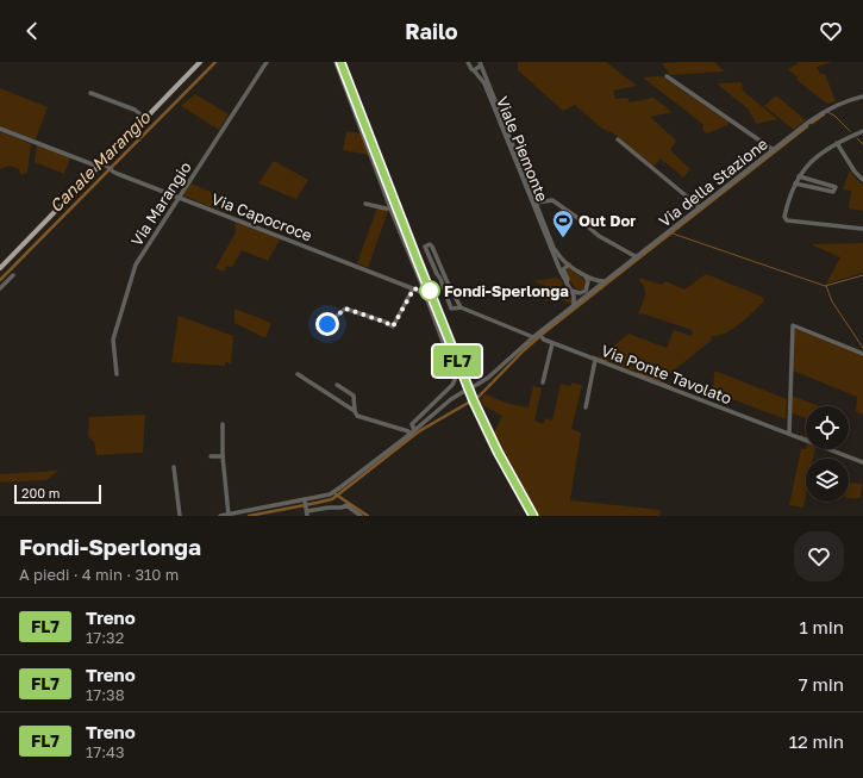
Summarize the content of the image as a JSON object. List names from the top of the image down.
{
  "streets": {
    "street": [
      "Viale Piemonte",
      "Via della Stazione",
      "Via Marangio",
      "Via Capocroce",
      "Via Ponte Tavolato"
    ]
  },
  "crossings": [
    ["Viale Piemonte", "Via della Stazione"],
    ["Via della Stazione", "Via Ponte Tavolato"],
    ["Via Marangio", "Via Capocroce"]
  ],
  "water": ["Canale Marangio"],
  "places": {
    "sports": ["Out Dor"],
    "other": ["Fondi-Sperlonga"]
  },
  "scale_bar": "200 m",
  "page": {
    "header": "Railo",
    "on_map": "FL7",
    "scale": "200 m",
    "heading": ["Fondi-Sperlonga", "A piedi · 4 min · 310 m"],
    "list": [
      {
        "mark": "FL7",
        "name": "Treno",
        "note": "17:32",
        "value": "1 min"
      },
      {
        "mark": "FL7",
        "name": "Treno",
        "note": "17:38",
        "value": "7 min"
      },
      {
        "mark": "FL7",
        "name": "Treno",
        "note": "17:43",
        "value": "12 min"
      }
    ]
  }
}
